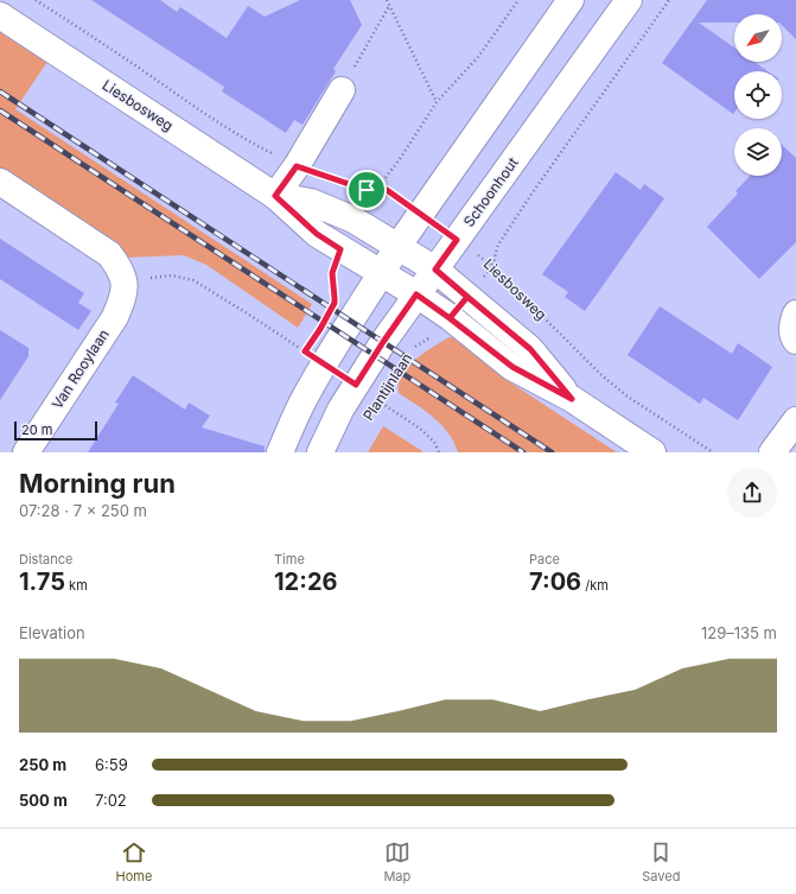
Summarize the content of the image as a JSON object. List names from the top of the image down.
{
  "streets": {
    "street": [
      "Liesbosweg",
      "Schoonhout",
      "Van Rooylaan",
      "Plantijnlaan"
    ]
  },
  "crossings": [
    ["Liesbosweg", "Schoonhout"],
    ["Liesbosweg", "Plantijnlaan"],
    ["Schoonhout", "Plantijnlaan"]
  ],
  "scale_bar": "20 m",
  "north": "bottom left",
  "page": {
    "scale": "20 m",
    "heading": ["Morning run", "07:28 · 7 × 250 m"],
    "stats": [
      ["Distance", "1.75 km"],
      ["Time", "12:26"],
      ["Pace", "7:06 /km"]
    ],
    "chart": ["Elevation", "129–135 m"],
    "list": [
      {
        "name": "250 m",
        "note": "6:59"
      },
      {
        "name": "500 m",
        "note": "7:02"
      }
    ],
    "tabs": ["Home", "Map", "Saved"]
  }
}
